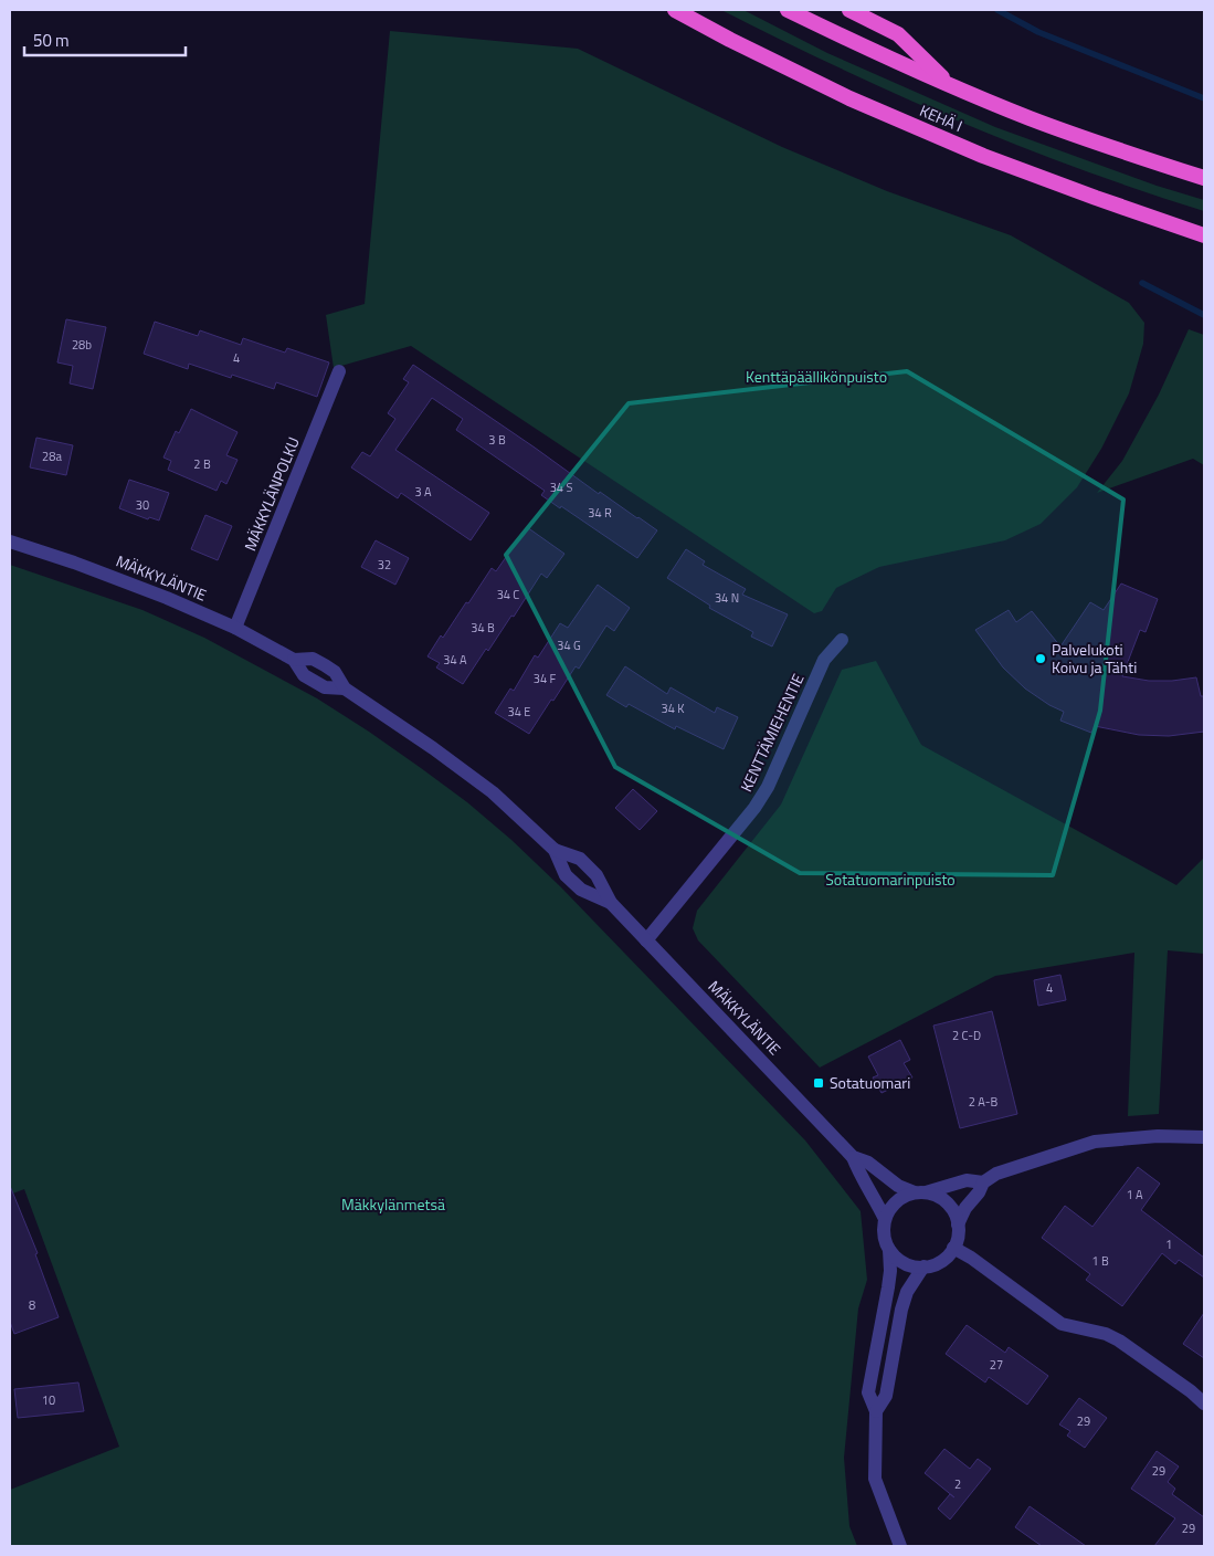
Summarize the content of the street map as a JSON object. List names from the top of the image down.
{
  "streets": {
    "highway": ["KEHÄ I"],
    "street": ["MÄKKYLÄNPOLKU", "MÄKKYLÄNTIE", "KENTTÄMIEHENTIE"]
  },
  "crossings": [
    ["MÄKKYLÄNPOLKU", "MÄKKYLÄNTIE"],
    ["MÄKKYLÄNTIE", "KENTTÄMIEHENTIE"]
  ],
  "parks": ["Kenttäpäällikönpuisto", "Sotatuomarinpuisto", "Mäkkylänmetsä"],
  "places": {
    "other": ["Palvelukoti Koivu ja Tähti"],
    "transit": ["Sotatuomari"]
  },
  "house_numbers": [
    "28b",
    "4",
    "3 B",
    "28a",
    "2 B",
    "34 S",
    "3 A",
    "30",
    "34 R",
    "32",
    "34 C",
    "34 N",
    "34 B",
    "34 G",
    "34 A",
    "34 F",
    "34 K",
    "34 E",
    "4",
    "2 C-D",
    "2 A-B",
    "1 A",
    "1",
    "1 B",
    "8",
    "27",
    "10",
    "29",
    "29",
    "2",
    "29"
  ],
  "scale_bar": "50 m"
}
